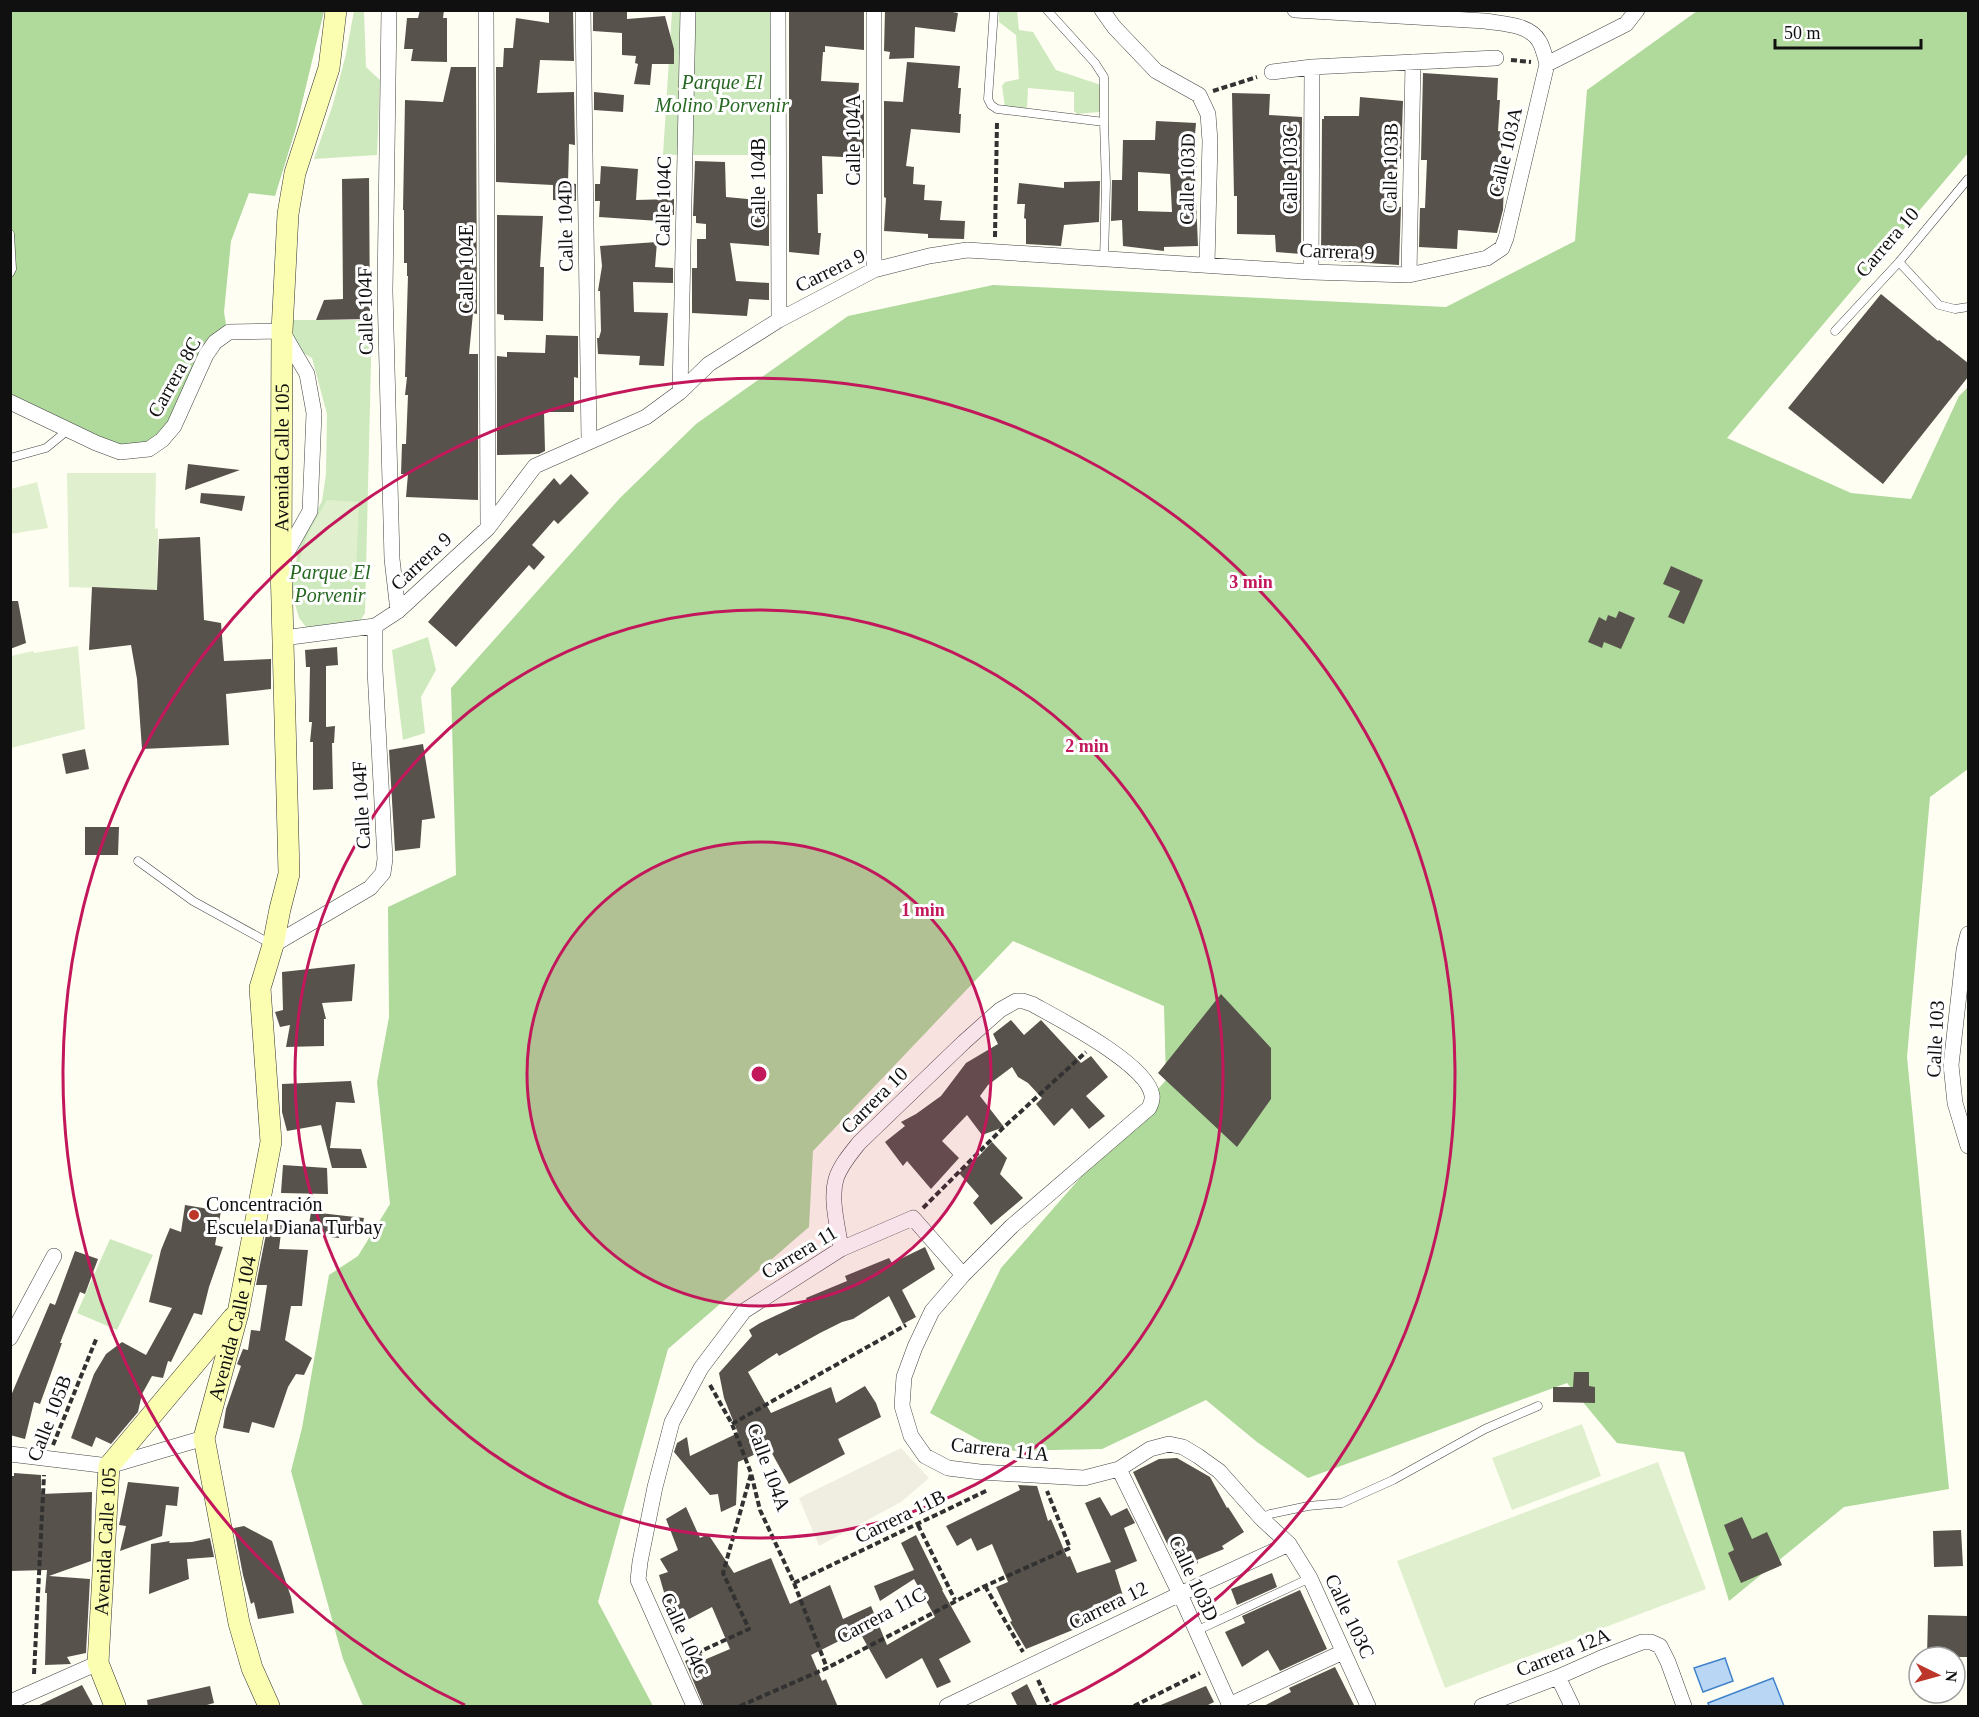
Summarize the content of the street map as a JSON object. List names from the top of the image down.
{
  "streets": {
    "main road": ["Avenida Calle 105", "Avenida Calle 104"],
    "street": [
      "Calle 104A",
      "Calle 103A",
      "Calle 103B",
      "Calle 103C",
      "Calle 103D",
      "Calle 104B",
      "Calle 104C",
      "Calle 104D",
      "Carrera 10",
      "Carrera 9",
      "Calle 104E",
      "Calle 104F",
      "Carrera 8C",
      "Calle 103",
      "Carrera 11",
      "Carrera 11A",
      "Carrera 12",
      "Carrera 12A"
    ],
    "path": ["Calle 105B", "Carrera 11B", "Carrera 11C"]
  },
  "crossings": [
    ["Calle 104A", "Carrera 9"],
    ["Calle 104A", "Carrera 11"],
    ["Calle 104A", "Carrera 11B"],
    ["Calle 104A", "Carrera 11C"],
    ["Calle 103A", "Carrera 9"],
    ["Calle 103B", "Carrera 9"],
    ["Calle 103C", "Carrera 9"],
    ["Calle 103C", "Carrera 12"],
    ["Calle 103D", "Carrera 9"],
    ["Calle 103D", "Carrera 11A"],
    ["Calle 103D", "Carrera 12"],
    ["Calle 104B", "Carrera 9"],
    ["Calle 104C", "Carrera 9"],
    ["Calle 104C", "Carrera 11"],
    ["Calle 104D", "Carrera 9"],
    ["Carrera 10", "Carrera 11"],
    ["Carrera 10", "Carrera 11A"],
    ["Carrera 9", "Calle 104E"],
    ["Carrera 9", "Calle 104F"],
    ["Carrera 9", "Avenida Calle 105"],
    ["Calle 104F", "Avenida Calle 104"],
    ["Carrera 8C", "Avenida Calle 105"],
    ["Avenida Calle 105", "Avenida Calle 104"],
    ["Carrera 11A", "Carrera 11C"]
  ],
  "parks": ["Parque El Molino Porvenir", "Parque El Porvenir"],
  "places": ["Concentración Escuela Diana Turbay"],
  "scale_bar": "50 m",
  "north": "right",
  "rings": ["3 min", "2 min", "1 min"]
}
